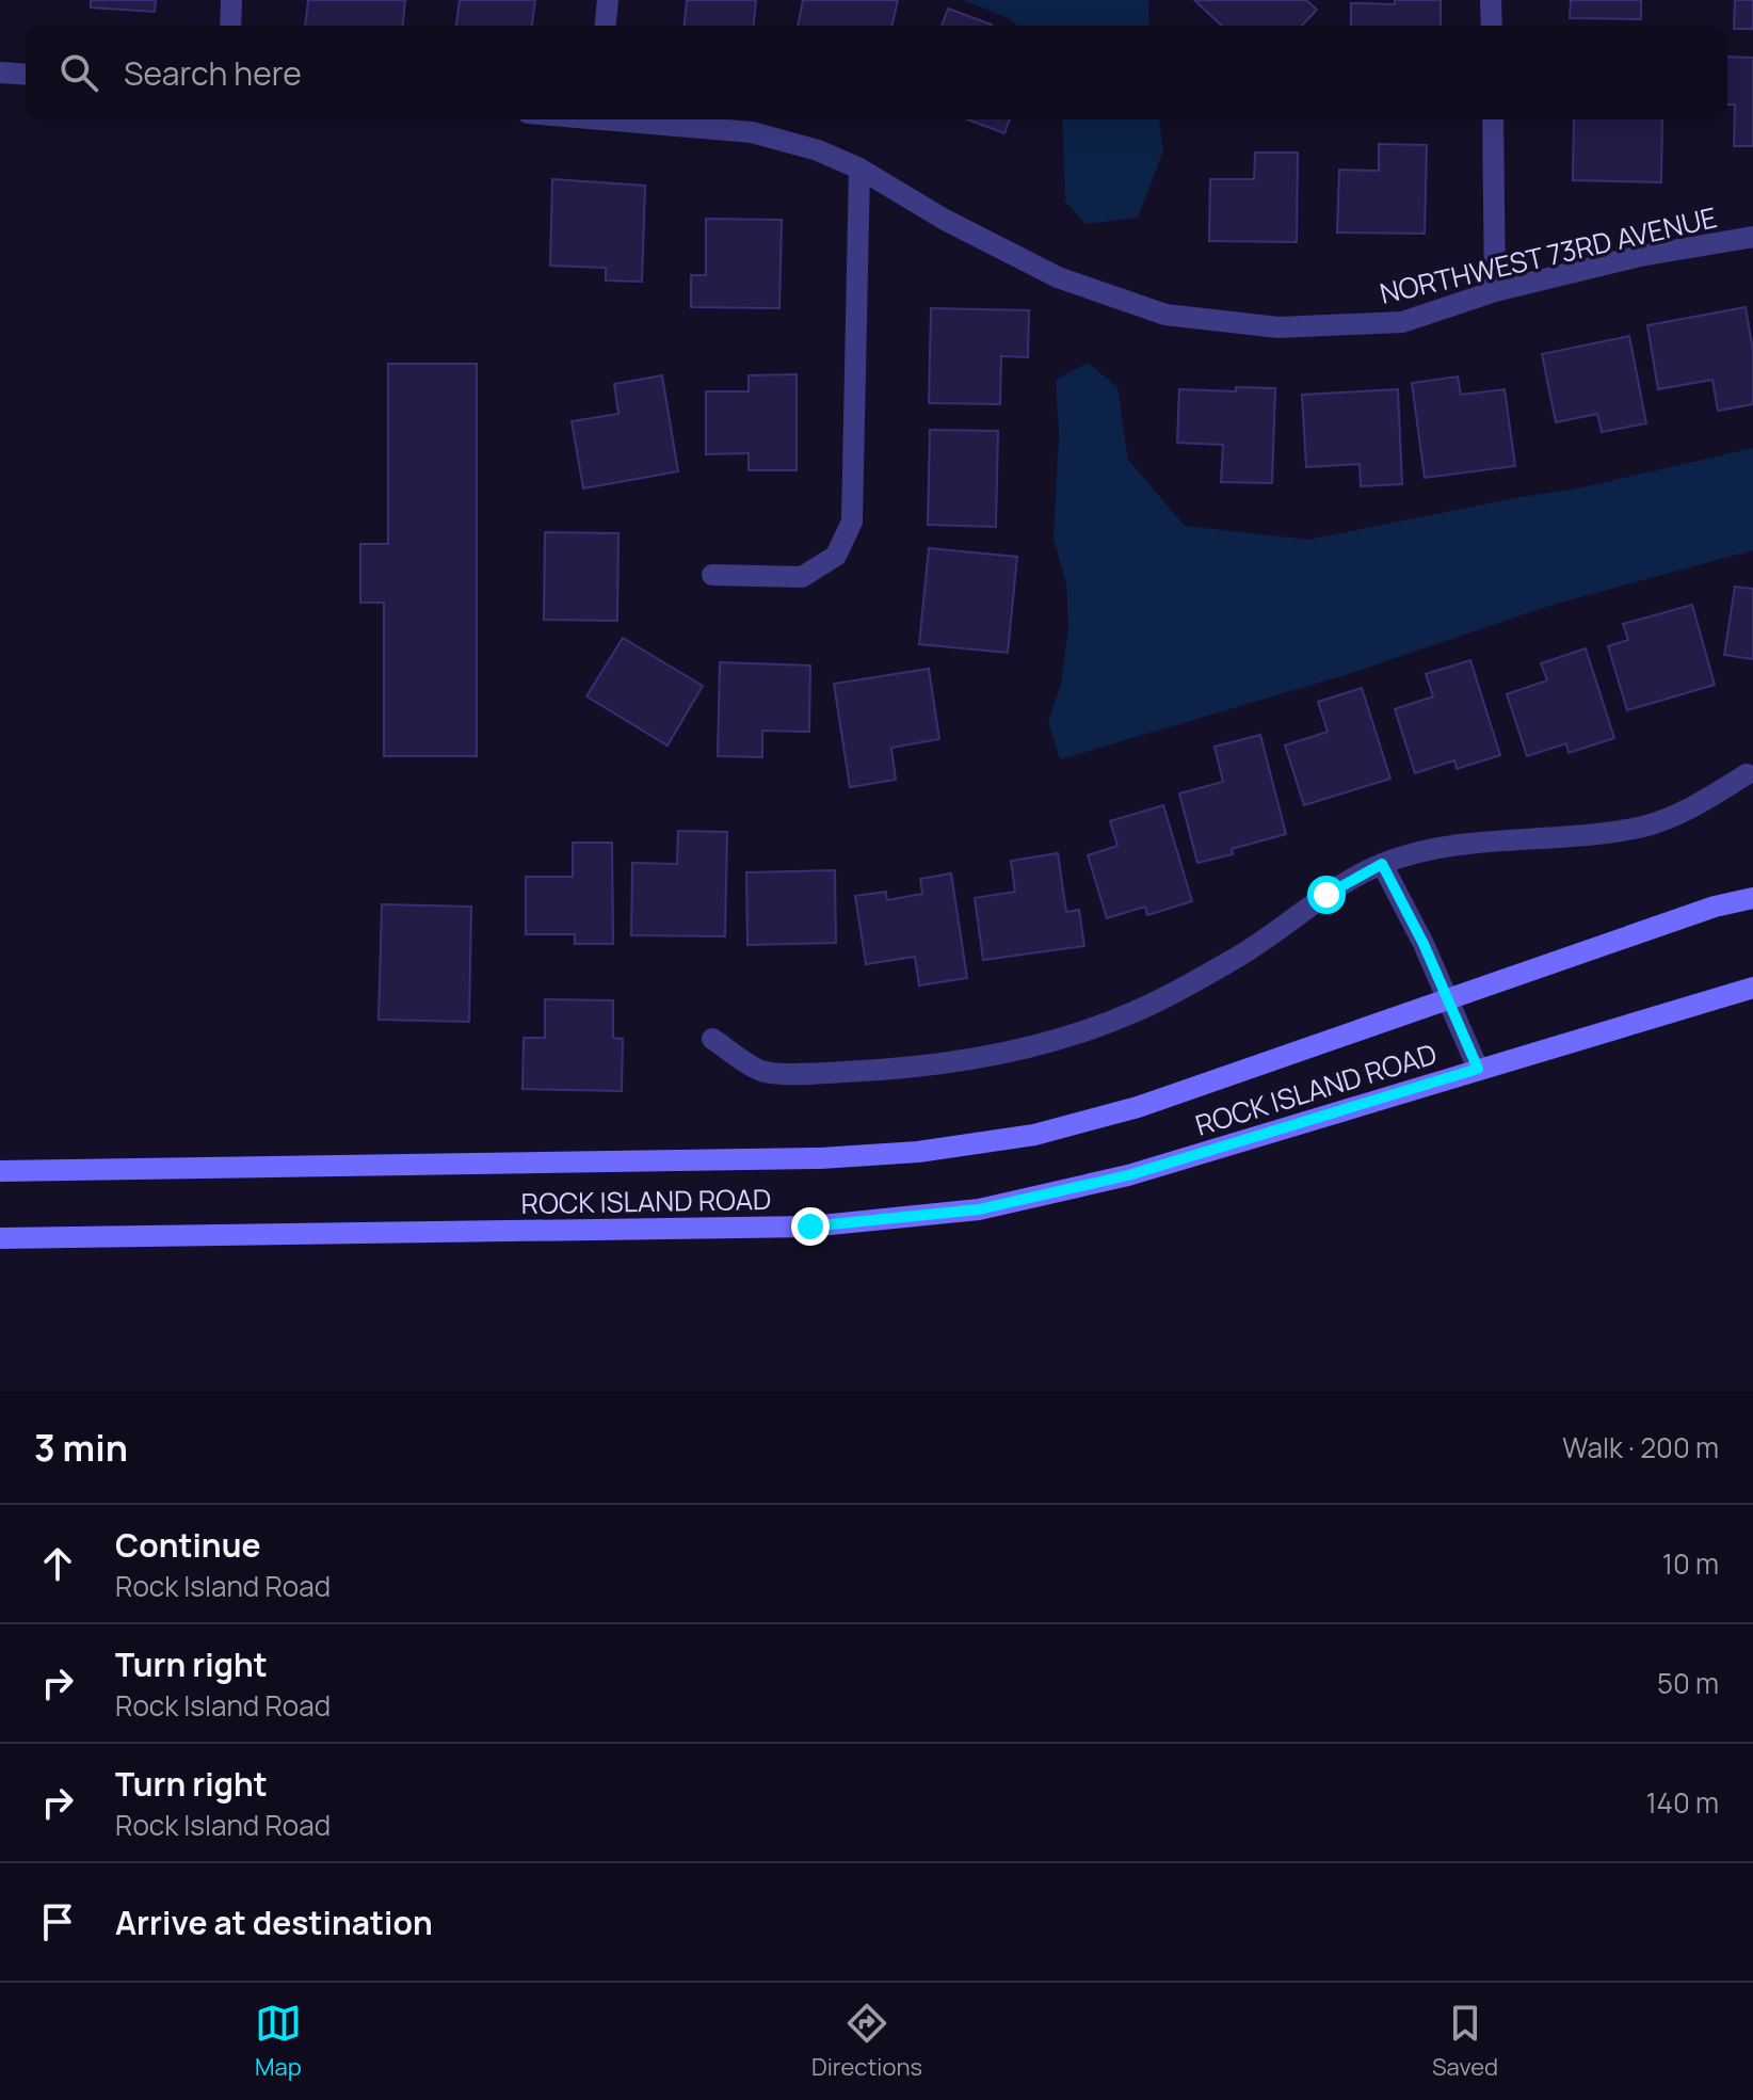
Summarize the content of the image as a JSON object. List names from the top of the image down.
{
  "streets": {
    "main road": ["ROCK ISLAND ROAD"],
    "street": ["NORTHWEST 73RD AVENUE"]
  },
  "page": {
    "search": "Search here",
    "heading": ["3 min", "Walk · 200 m"],
    "list": [
      ["Continue", "Rock Island Road", "10 m"],
      ["Turn right", "Rock Island Road", "50 m"],
      ["Turn right", "Rock Island Road", "140 m"],
      "Arrive at destination"
    ],
    "nav": ["Map", "Directions", "Saved"]
  }
}
